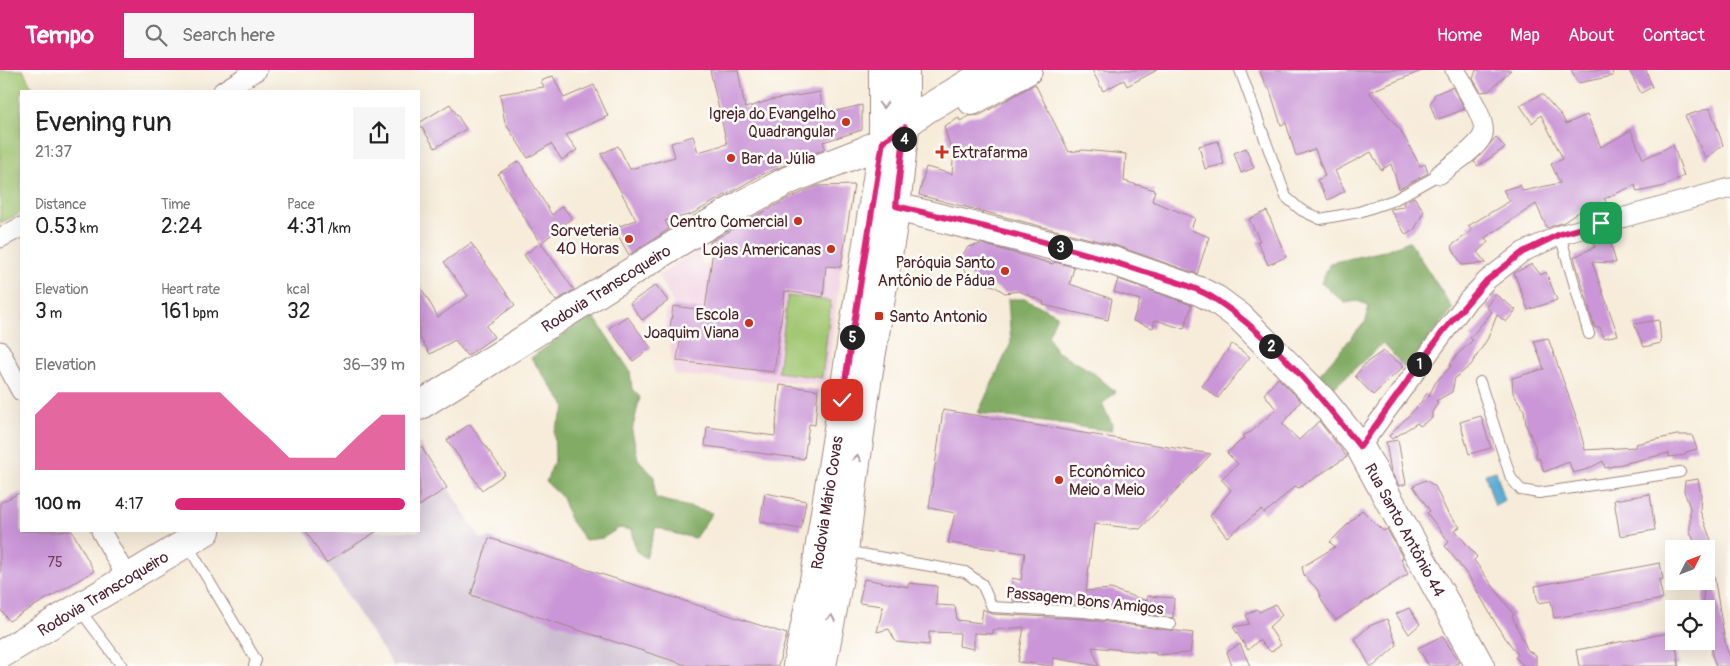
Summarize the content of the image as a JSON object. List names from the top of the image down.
{
  "streets": {
    "main road": ["Rodovia Transcoqueiro", "Rodovia Mário Covas", "Rua Santo Antônio 44"],
    "lane": ["Passagem Bons Amigos"]
  },
  "crossings": [
    ["Rodovia Transcoqueiro", "Rodovia Mário Covas"],
    ["Rodovia Mário Covas", "Rua Santo Antônio 44"],
    ["Rodovia Mário Covas", "Passagem Bons Amigos"]
  ],
  "places": {
    "other": [
      "Igreja do Evangelho Quadrangular",
      "Bar da Júlia",
      "Centro Comercial",
      "Sorveteria 40 Horas",
      "Lojas Americanas",
      "Paróquia Santo Antônio de Pádua",
      "Escola Joaquim Viana",
      "Econômico Meio a Meio"
    ],
    "health": ["Extrafarma"],
    "transit": ["Santo Antonio"]
  },
  "house_numbers": ["75"],
  "north": "top right",
  "page": {
    "header": "Tempo",
    "search": "Search here",
    "nav": [
      "Home",
      "Map",
      "About",
      "Contact"
    ],
    "heading": ["Evening run", "21:37"],
    "pins": [
      "4",
      "3",
      "5",
      "2",
      "1"
    ],
    "stats": [
      ["Distance", "0.53 km"],
      ["Time", "2:24"],
      ["Pace", "4:31 /km"],
      ["Elevation", "3 m"],
      ["Heart rate", "161 bpm"],
      ["kcal", "32"]
    ],
    "chart": ["Elevation", "36–39 m"],
    "list": [
      {
        "name": "100 m",
        "note": "4:17"
      }
    ]
  }
}
